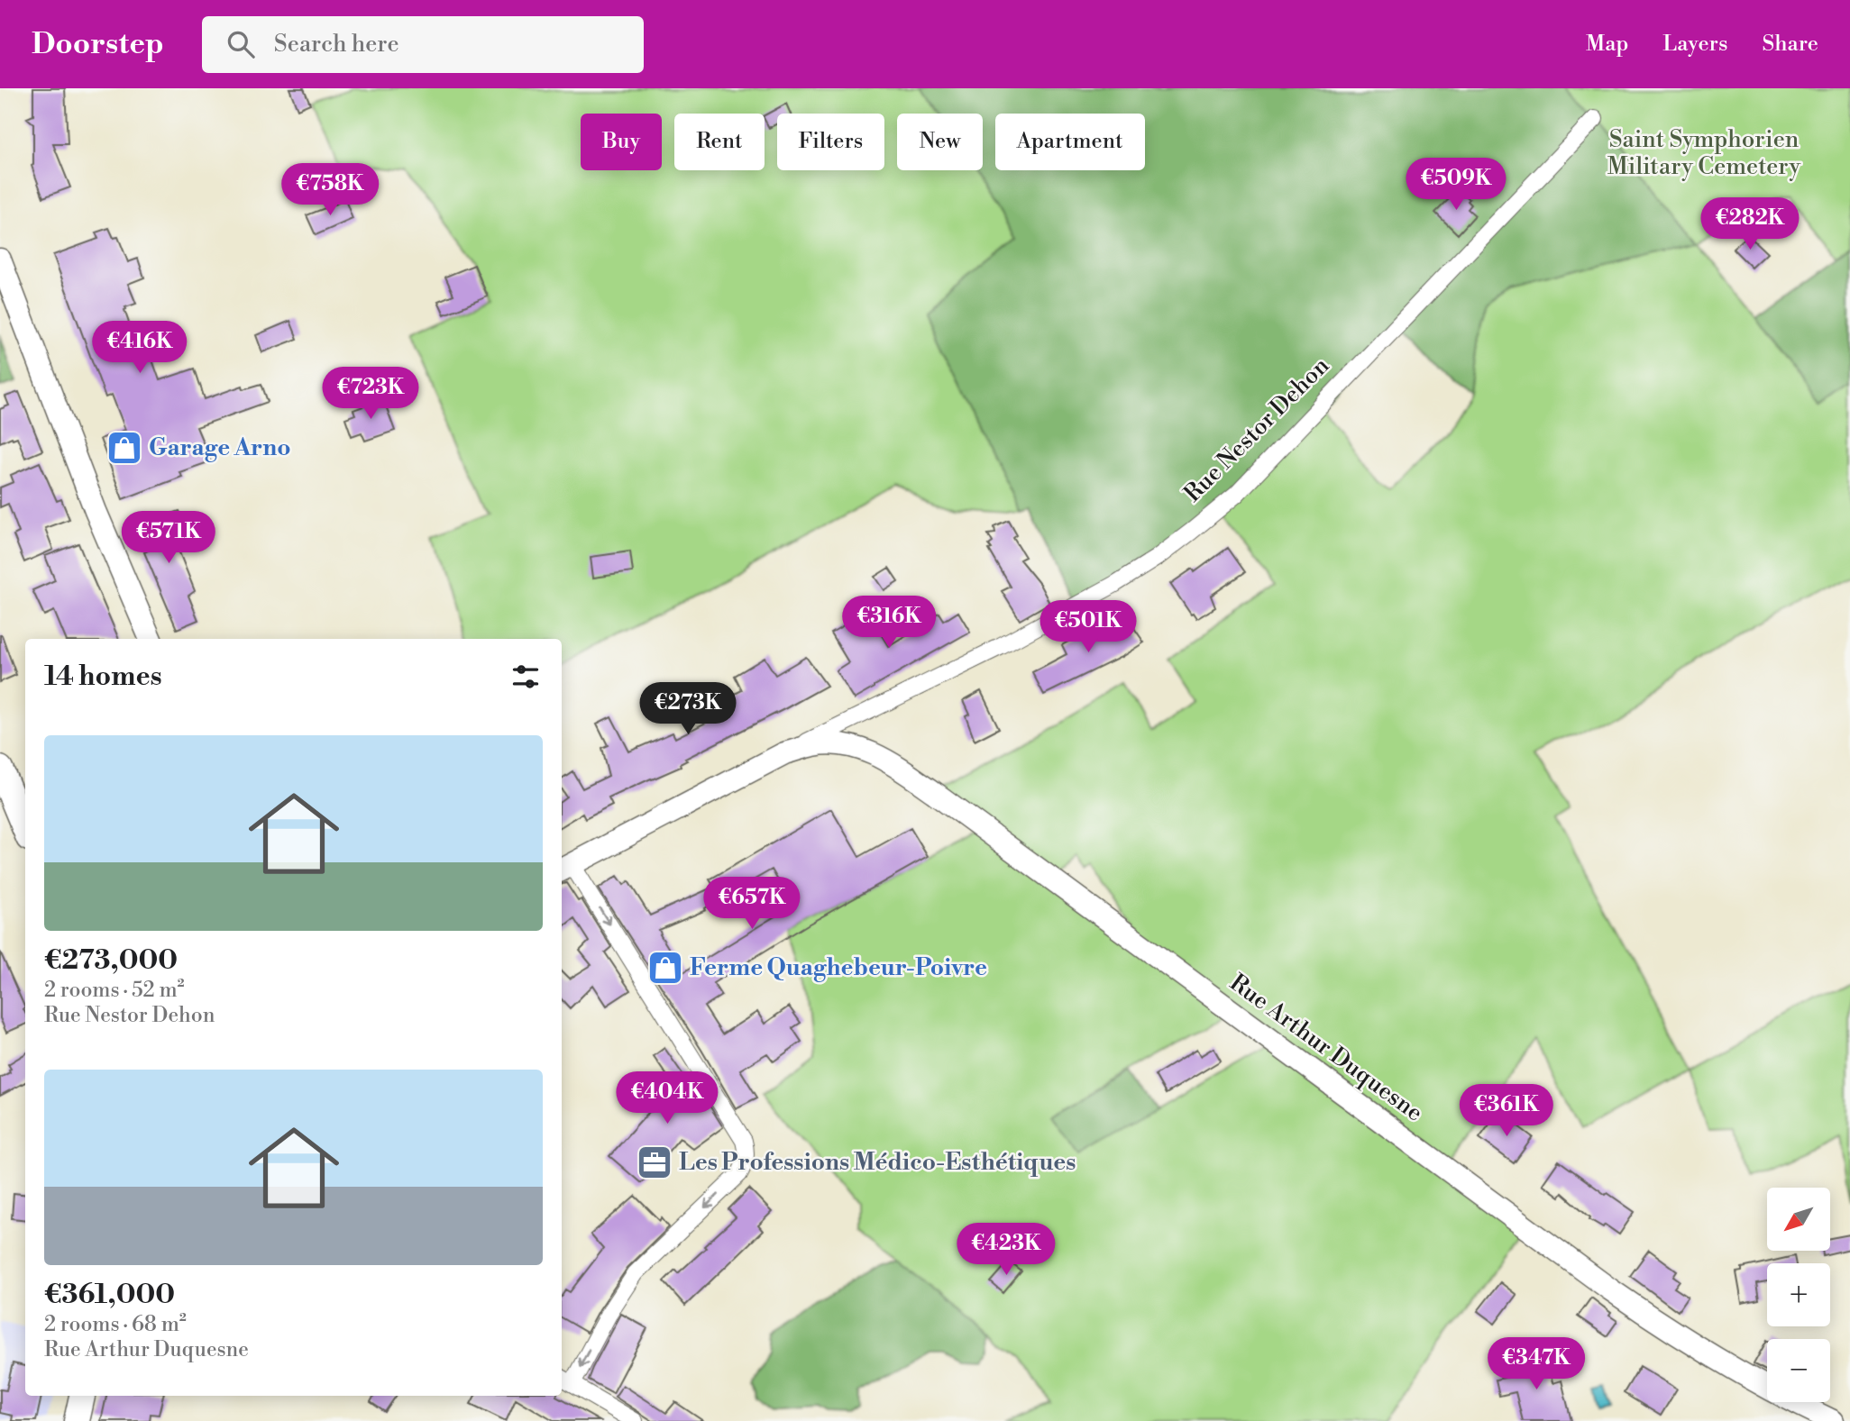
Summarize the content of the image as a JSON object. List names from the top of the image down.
{
  "streets": {
    "main road": ["Rue Nestor Dehon", "Rue Arthur Duquesne"]
  },
  "crossings": [
    ["Rue Nestor Dehon", "Rue Arthur Duquesne"]
  ],
  "parks": ["Saint Symphorien Military Cemetery"],
  "places": {
    "shop": ["Garage Arno", "Ferme Quaghebeur-Poivre"],
    "office": ["Les Professions Médico-Esthétiques"]
  },
  "north": "bottom left",
  "page": {
    "header": "Doorstep",
    "search": "Search here",
    "nav": ["Map", "Layers", "Share"],
    "chip": [
      "Buy",
      "Rent",
      "Filters",
      "New",
      "Apartment"
    ],
    "price": [
      "€509K",
      "€758K",
      "€282K",
      "€416K",
      "€723K",
      "€571K",
      "€316K",
      "€501K",
      "€273K",
      "€657K",
      "€404K",
      "€361K",
      "€423K",
      "€347K"
    ],
    "heading": "14 homes",
    "list": [
      {
        "name": "€273,000",
        "note": "2 rooms · 52 m² · Rue Nestor Dehon"
      },
      {
        "name": "€361,000",
        "note": "2 rooms · 68 m² · Rue Arthur Duquesne"
      }
    ],
    "map_buttons": ["+", "−"]
  }
}
